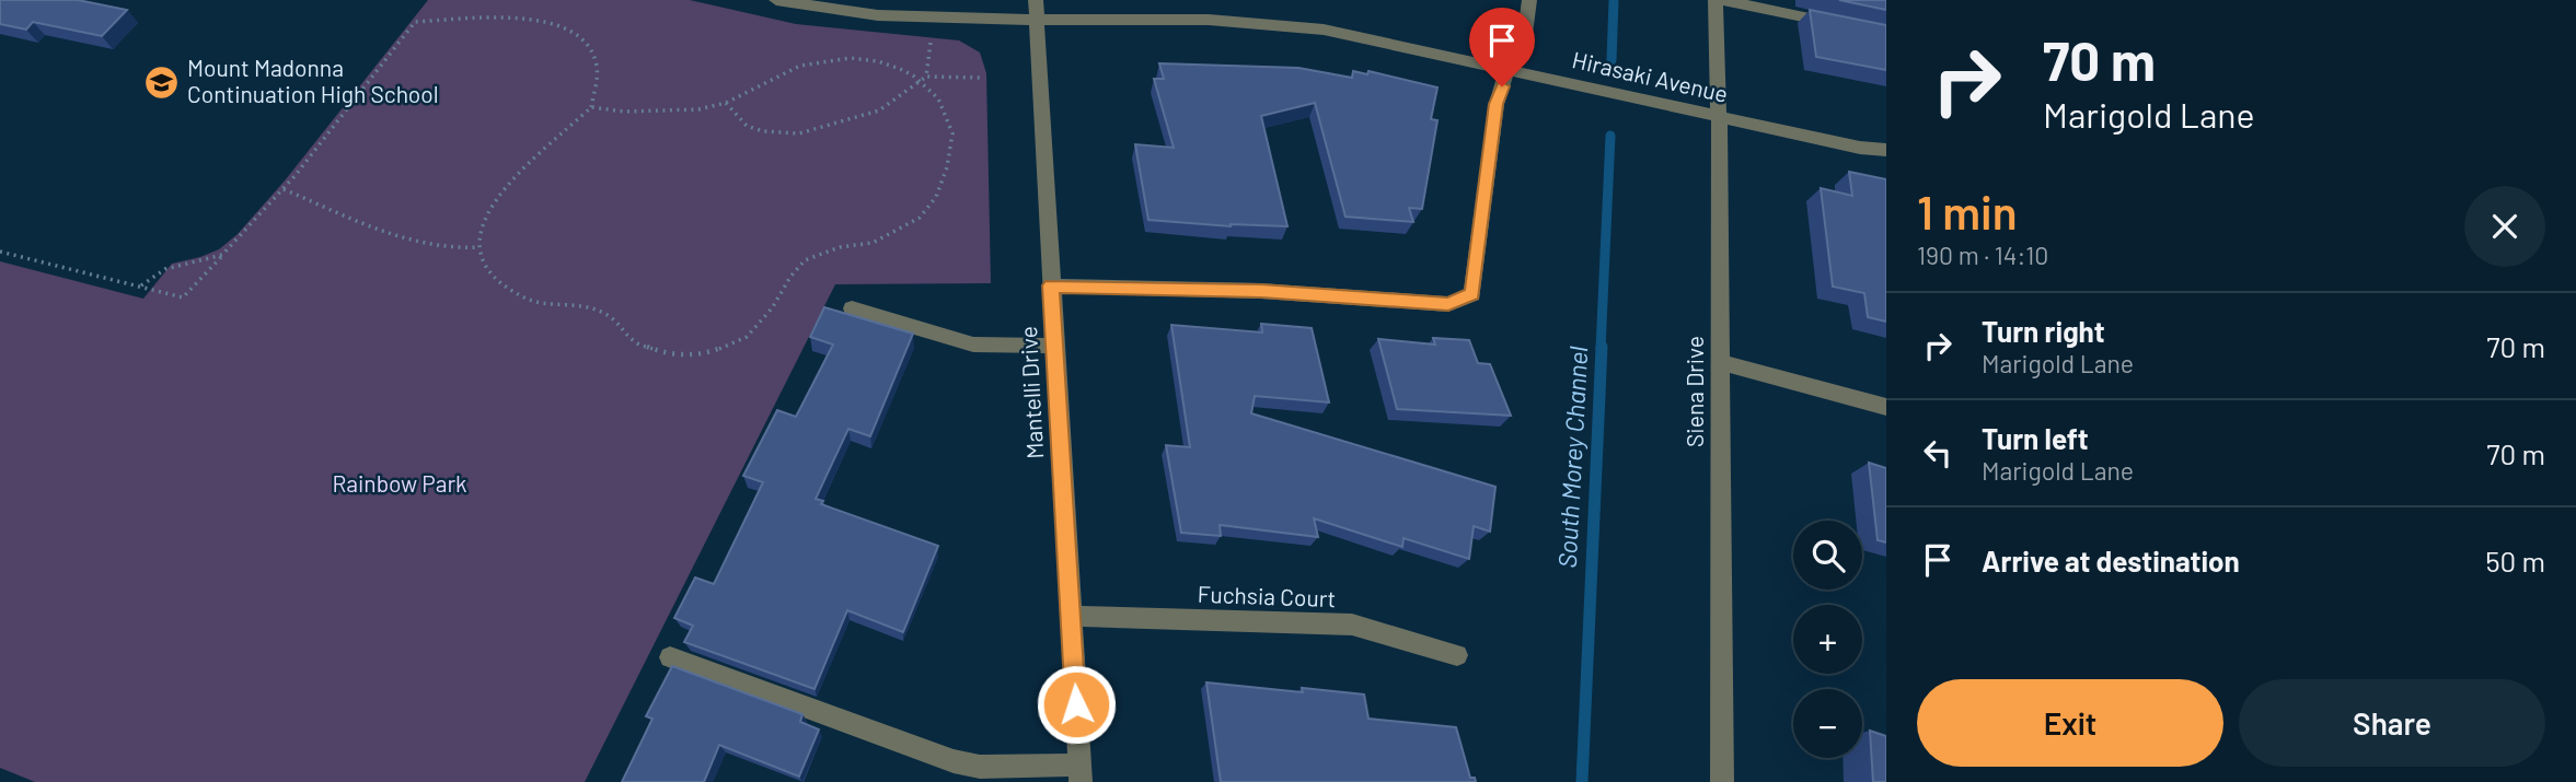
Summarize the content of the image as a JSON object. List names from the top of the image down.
{
  "streets": {
    "street": [
      "Hirasaki Avenue",
      "Siena Drive",
      "Mantelli Drive",
      "Fuchsia Court"
    ]
  },
  "crossings": [
    ["Hirasaki Avenue", "Siena Drive"],
    ["Hirasaki Avenue", "Mantelli Drive"],
    ["Mantelli Drive", "Fuchsia Court"]
  ],
  "water": ["South Morey Channel"],
  "parks": ["Rainbow Park"],
  "places": {
    "school or university": ["Mount Madonna Continuation High School"]
  },
  "page": {
    "turn": ["70 m", "Marigold Lane"],
    "heading": ["1 min", "190 m · 14:10"],
    "list": [
      {
        "name": "Turn right",
        "note": "Marigold Lane",
        "value": "70 m"
      },
      {
        "name": "Turn left",
        "note": "Marigold Lane",
        "value": "70 m"
      },
      {
        "name": "Arrive at destination",
        "value": "50 m"
      }
    ],
    "map_buttons": ["+", "−"],
    "buttons": ["Exit", "Share"]
  }
}
